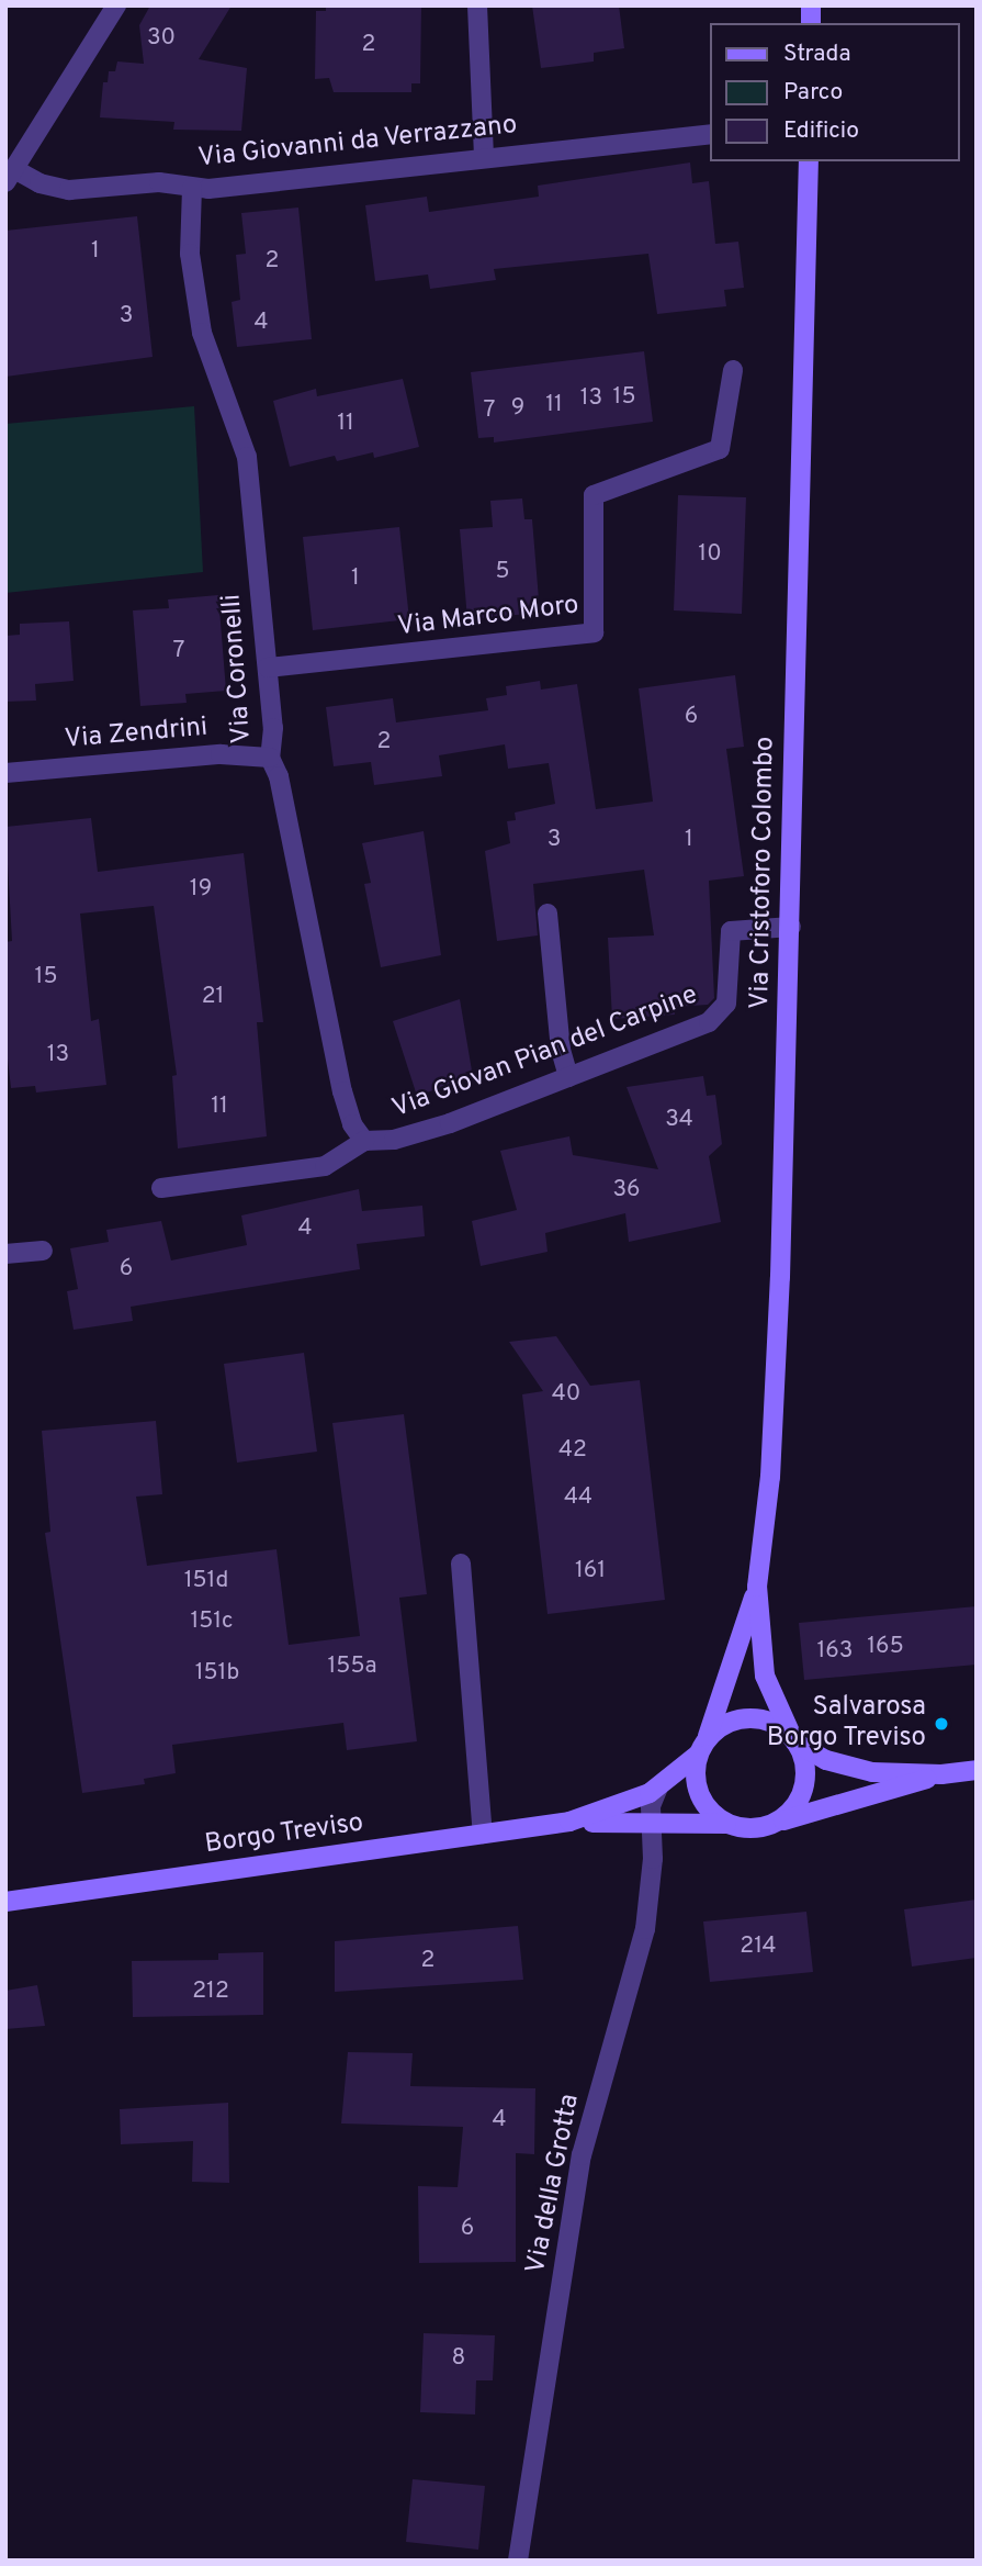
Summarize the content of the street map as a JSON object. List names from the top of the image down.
{
  "streets": {
    "street": [
      "Via Giovanni da Verrazzano",
      "Via Marco Moro",
      "Via Coronelli",
      "Via Zendrini",
      "Via Cristoforo Colombo",
      "Via Giovan Pian del Carpine",
      "Borgo Treviso",
      "Via della Grotta"
    ]
  },
  "crossings": [
    ["Via Giovanni da Verrazzano", "Via Coronelli"],
    ["Via Marco Moro", "Via Coronelli"],
    ["Via Coronelli", "Via Zendrini"],
    ["Via Coronelli", "Via Giovan Pian del Carpine"],
    ["Via Cristoforo Colombo", "Via Giovan Pian del Carpine"],
    ["Via Cristoforo Colombo", "Borgo Treviso"],
    ["Borgo Treviso", "Via della Grotta"]
  ],
  "places": ["Salvarosa Borgo Treviso"],
  "house_numbers": [
    "30",
    "2",
    "1",
    "2",
    "3",
    "4",
    "15",
    "13",
    "11",
    "9",
    "7",
    "11",
    "10",
    "5",
    "1",
    "7",
    "6",
    "2",
    "3",
    "1",
    "19",
    "15",
    "21",
    "13",
    "11",
    "34",
    "36",
    "4",
    "6",
    "40",
    "42",
    "44",
    "161",
    "151d",
    "151c",
    "165",
    "163",
    "155a",
    "151b",
    "214",
    "2",
    "212",
    "4",
    "6",
    "8"
  ],
  "legend": ["Strada", "Parco", "Edificio"]
}
